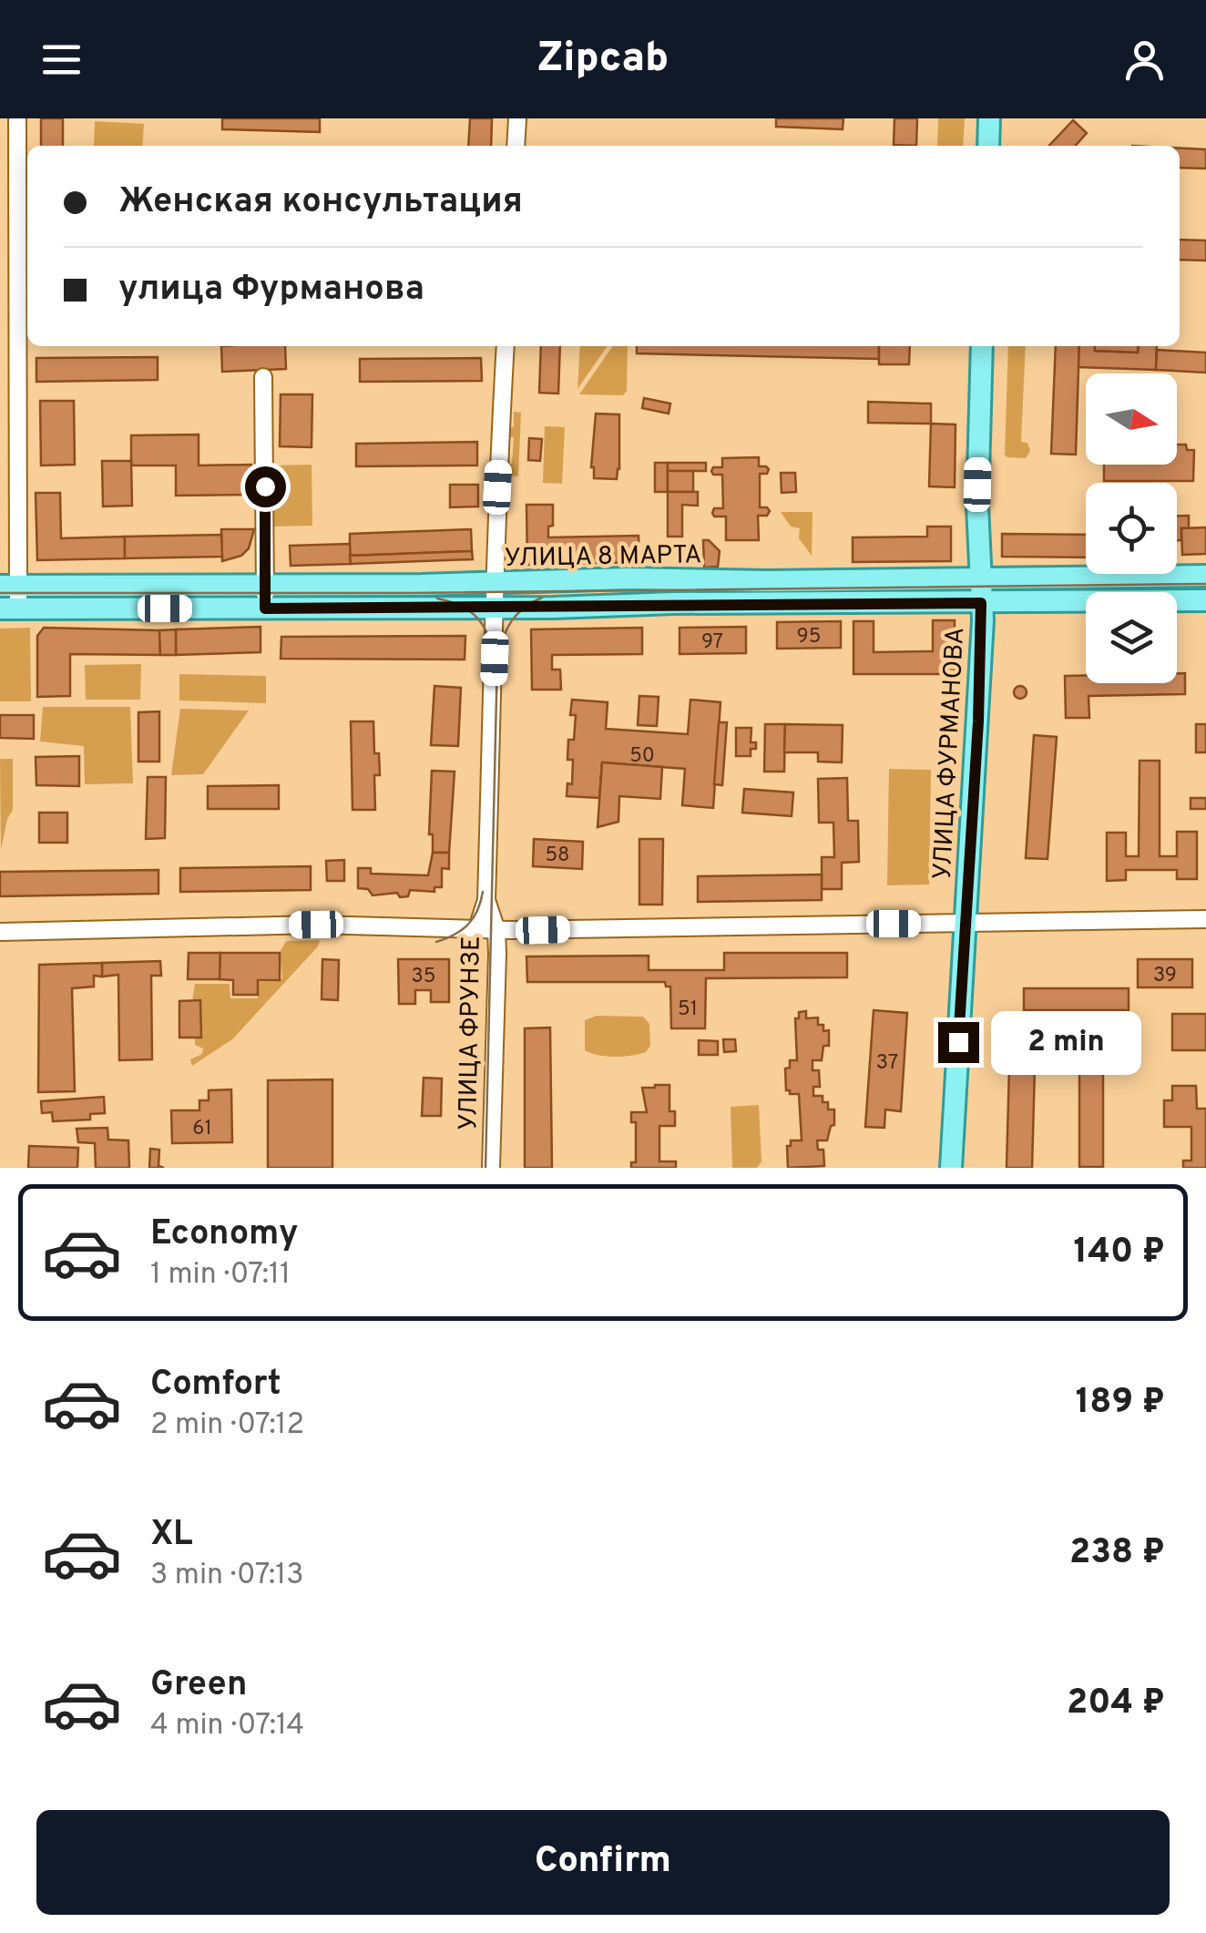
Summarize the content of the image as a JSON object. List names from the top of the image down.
{
  "streets": {
    "main road": ["УЛИЦА 8 МАРТА", "УЛИЦА ФУРМАНОВА"],
    "street": ["УЛИЦА ФРУНЗЕ"]
  },
  "crossings": [
    ["УЛИЦА 8 МАРТА", "УЛИЦА ФУРМАНОВА"],
    ["УЛИЦА 8 МАРТА", "УЛИЦА ФРУНЗЕ"]
  ],
  "house_numbers": [
    "95",
    "97",
    "50",
    "58",
    "39",
    "35",
    "51",
    "37",
    "61"
  ],
  "north": "right",
  "page": {
    "header": "Zipcab",
    "banner": ["Женская консультация", "улица Фурманова"],
    "bubble": "2 min",
    "list": [
      {
        "name": "Economy",
        "note": "1 min · 07:11",
        "value": "140 ₽"
      },
      {
        "name": "Comfort",
        "note": "2 min · 07:12",
        "value": "189 ₽"
      },
      {
        "name": "XL",
        "note": "3 min · 07:13",
        "value": "238 ₽"
      },
      {
        "name": "Green",
        "note": "4 min · 07:14",
        "value": "204 ₽"
      }
    ],
    "buttons": "Confirm"
  }
}
